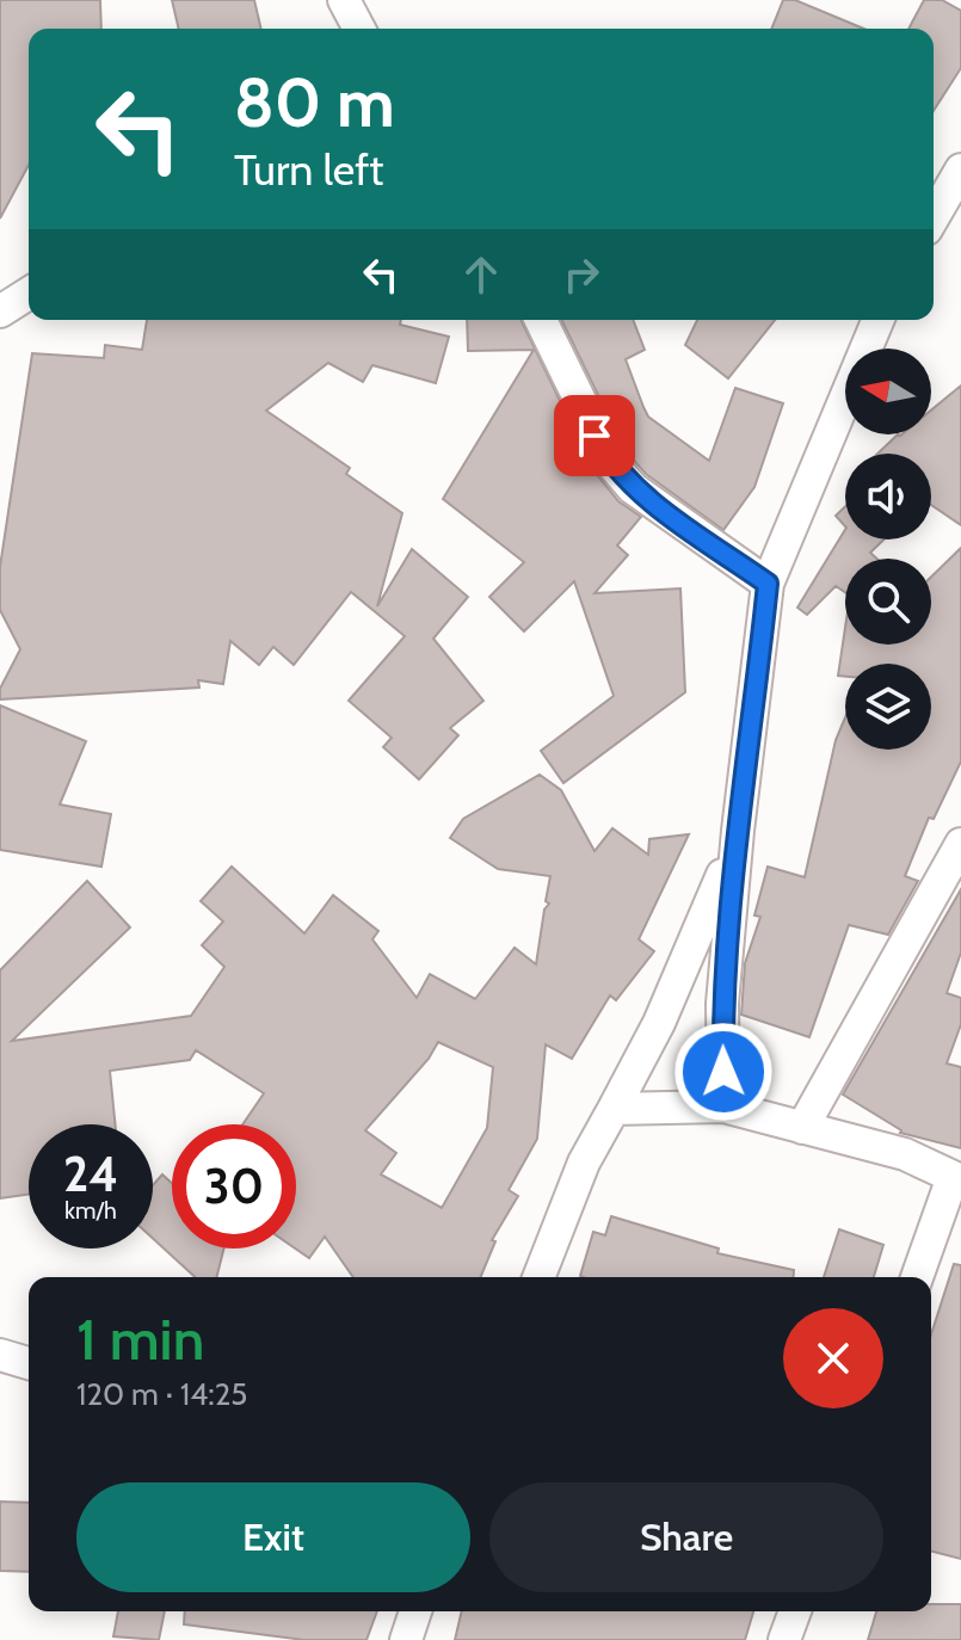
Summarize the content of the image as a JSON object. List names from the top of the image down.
{
  "north": "left",
  "page": {
    "turn": ["80 m", "Turn left"],
    "speed": "24 km/h",
    "limit": "30",
    "heading": ["1 min", "120 m · 14:25"],
    "buttons": ["Exit", "Share"]
  }
}
